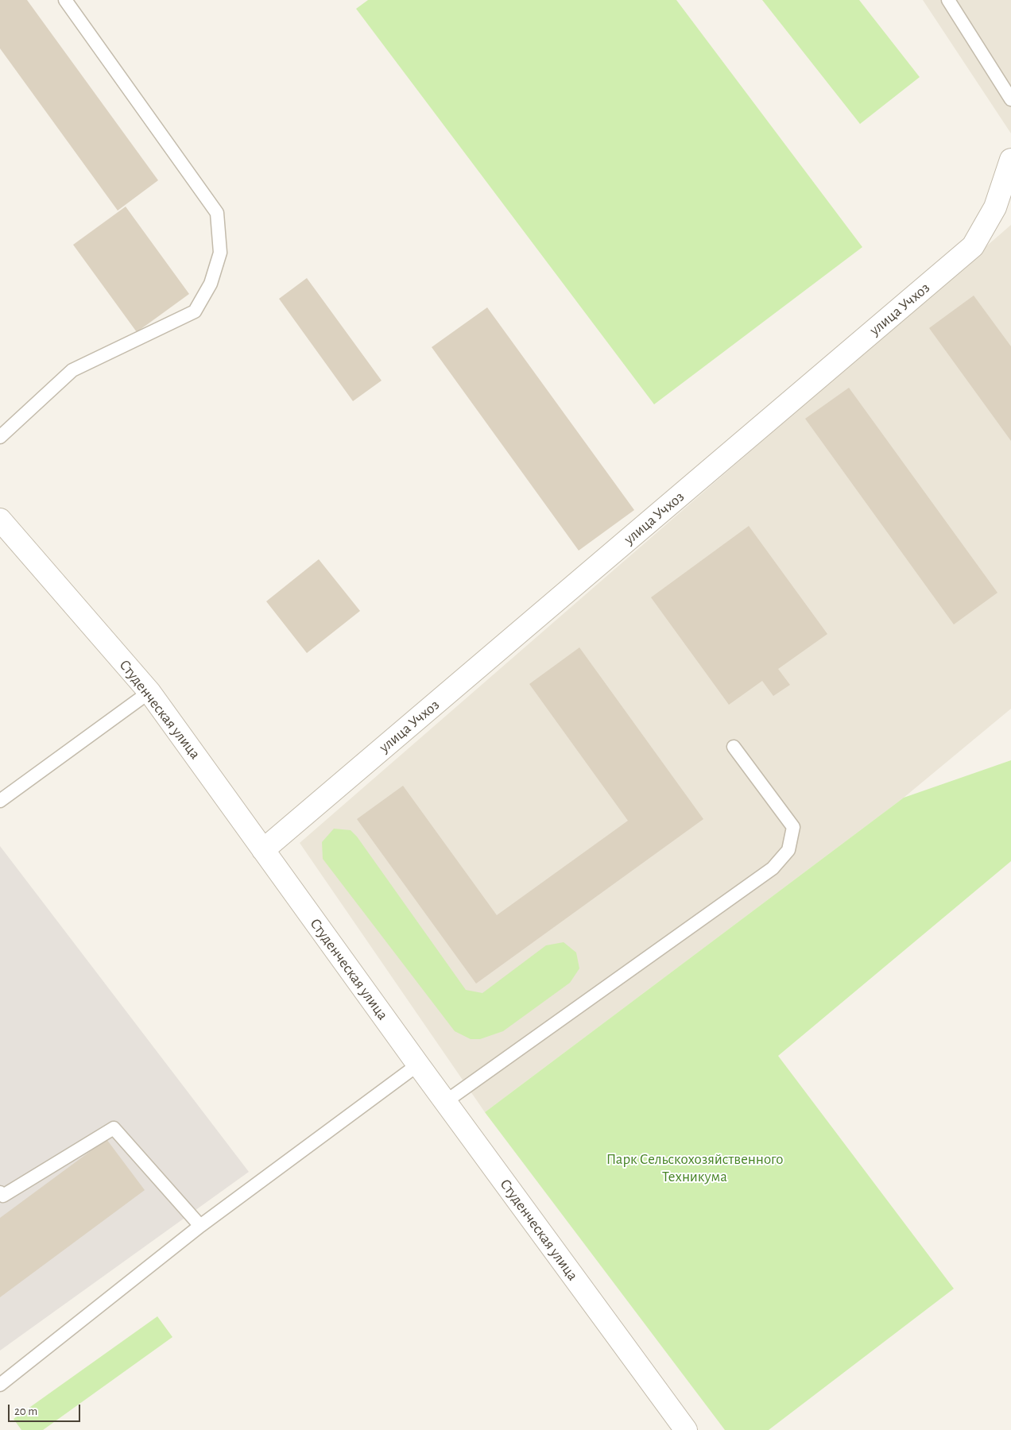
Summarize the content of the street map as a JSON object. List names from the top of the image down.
{
  "streets": {
    "street": ["улица Учхоз", "Студенческая улица"]
  },
  "crossings": [
    ["улица Учхоз", "Студенческая улица"]
  ],
  "parks": ["Парк Сельскохозяйственного Техникума"],
  "scale_bar": "20 m"
}
